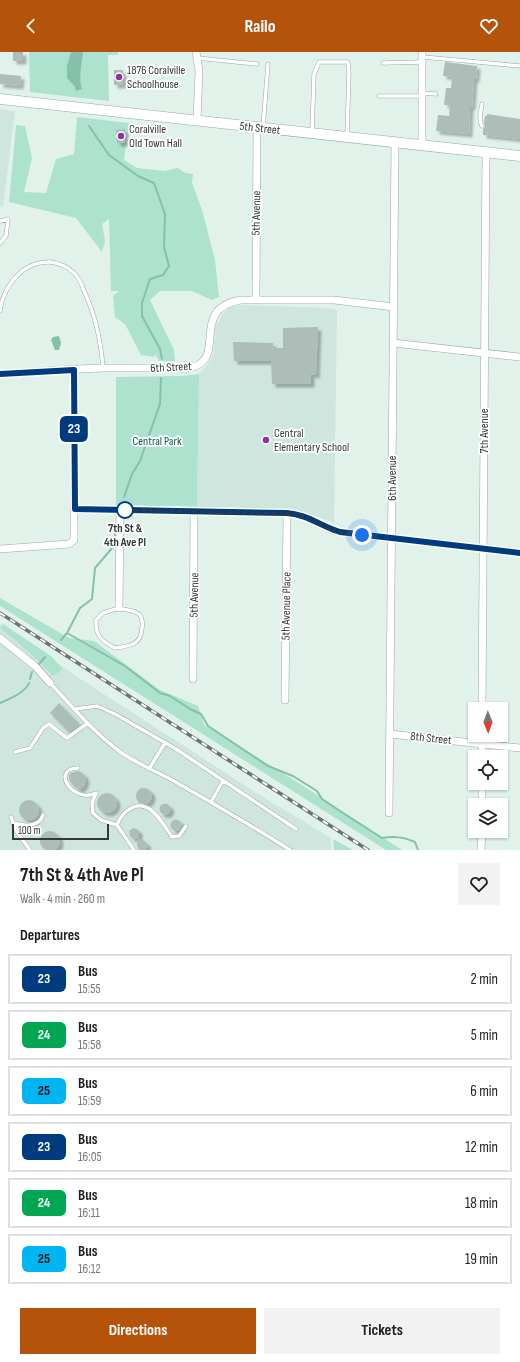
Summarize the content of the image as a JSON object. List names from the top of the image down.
{
  "streets": {
    "street": [
      "5th Street",
      "5th Avenue",
      "6th Street",
      "7th Avenue",
      "6th Avenue",
      "5th Avenue Place",
      "8th Street"
    ]
  },
  "crossings": [
    ["5th Street", "5th Avenue"],
    ["5th Street", "7th Avenue"],
    ["5th Street", "6th Avenue"],
    ["5th Avenue", "6th Street"],
    ["6th Street", "6th Avenue"],
    ["6th Avenue", "8th Street"]
  ],
  "parks": ["Central Park"],
  "places": [
    "1876 Coralville Schoolhouse",
    "Coralville Old Town Hall",
    "Central Elementary School",
    "7th St & 4th Ave Pl"
  ],
  "lines": ["bus line 23"],
  "scale_bar": "100 m",
  "north": "bottom",
  "page": {
    "header": "Railo",
    "on_map": "23",
    "scale": "100 m",
    "heading": [
      ["7th St & 4th Ave Pl", "Walk · 4 min · 260 m"],
      "Departures"
    ],
    "list": [
      {
        "mark": "23",
        "name": "Bus",
        "note": "15:55",
        "value": "2 min"
      },
      {
        "mark": "24",
        "name": "Bus",
        "note": "15:58",
        "value": "5 min"
      },
      {
        "mark": "25",
        "name": "Bus",
        "note": "15:59",
        "value": "6 min"
      },
      {
        "mark": "23",
        "name": "Bus",
        "note": "16:05",
        "value": "12 min"
      },
      {
        "mark": "24",
        "name": "Bus",
        "note": "16:11",
        "value": "18 min"
      },
      {
        "mark": "25",
        "name": "Bus",
        "note": "16:12",
        "value": "19 min"
      }
    ],
    "buttons": ["Directions", "Tickets"]
  }
}
